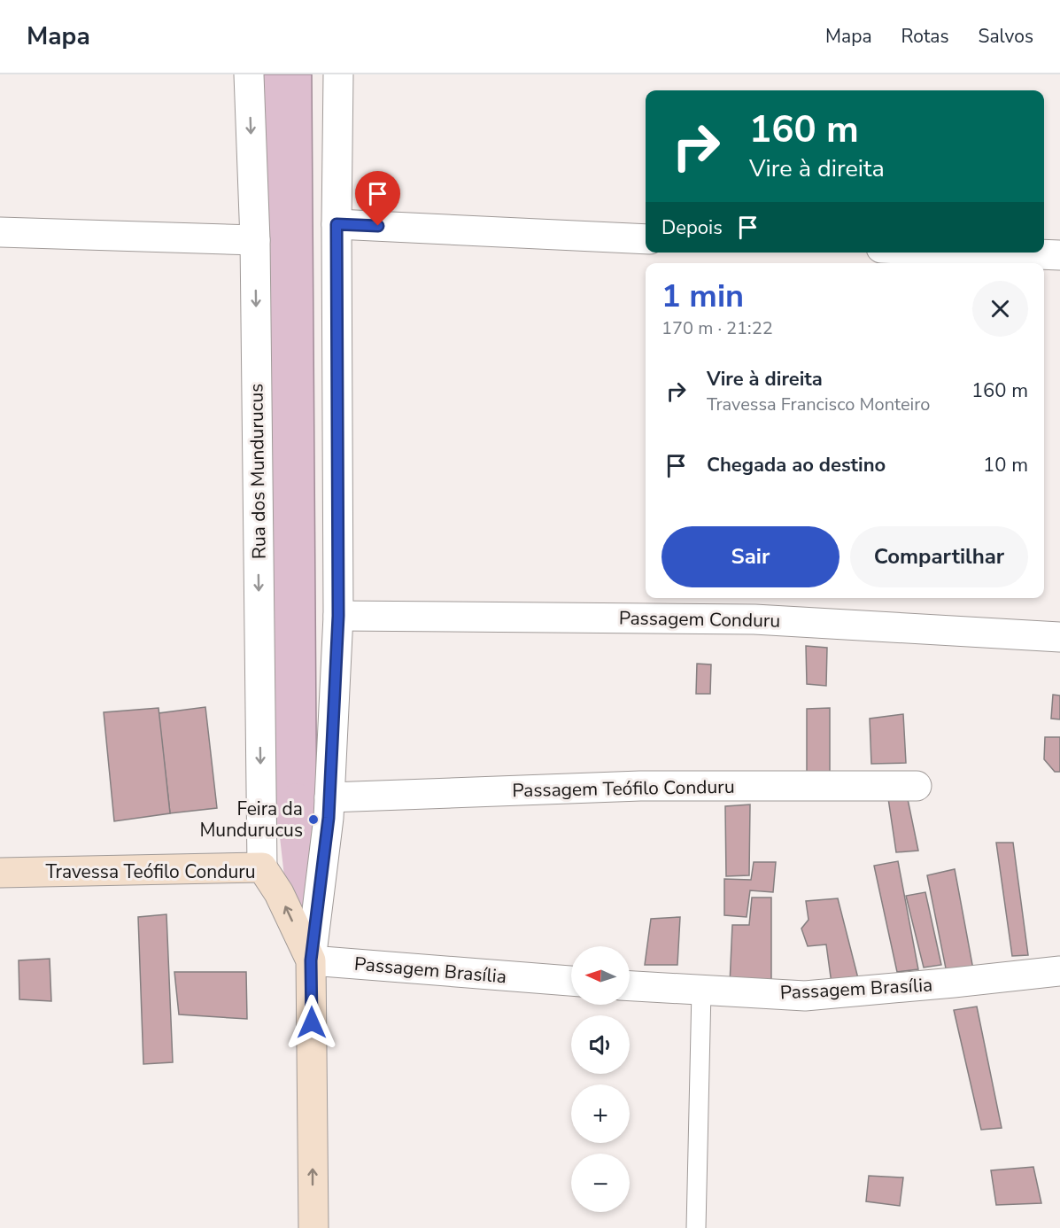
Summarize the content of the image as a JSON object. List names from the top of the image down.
{
  "streets": {
    "street": [
      "Rua dos Mundurucus",
      "Passagem Conduru",
      "Passagem Teófilo Conduru",
      "Travessa Teófilo Conduru",
      "Passagem Brasília"
    ]
  },
  "crossings": [
    ["Rua dos Mundurucus", "Travessa Teófilo Conduru"],
    ["Travessa Teófilo Conduru", "Passagem Brasília"]
  ],
  "places": ["Feira da Mundurucus"],
  "north": "left",
  "page": {
    "header": "Mapa",
    "nav": ["Mapa", "Rotas", "Salvos"],
    "turn": ["160 m", "Vire à direita"],
    "then": "Depois",
    "heading": ["1 min", "170 m · 21:22"],
    "list": [
      {
        "name": "Vire à direita",
        "note": "Travessa Francisco Monteiro",
        "value": "160 m"
      },
      {
        "name": "Chegada ao destino",
        "value": "10 m"
      }
    ],
    "buttons": ["Sair", "Compartilhar"],
    "map_buttons": ["+", "−"]
  }
}
